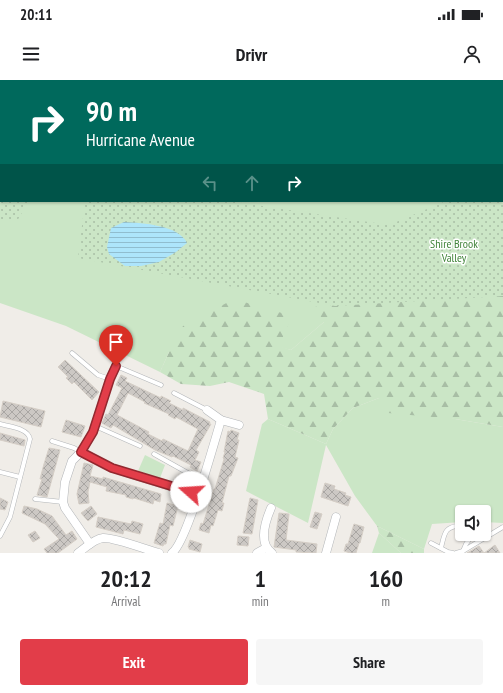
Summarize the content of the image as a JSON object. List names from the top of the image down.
{
  "parks": ["Shire Brook Valley"],
  "page": {
    "status": "20:11",
    "header": "Drivr",
    "turn": ["90 m", "Hurricane Avenue"],
    "eta": [
      "20:12",
      "Arrival",
      "1",
      "min",
      "160",
      "m"
    ],
    "buttons": ["Exit", "Share"]
  }
}
